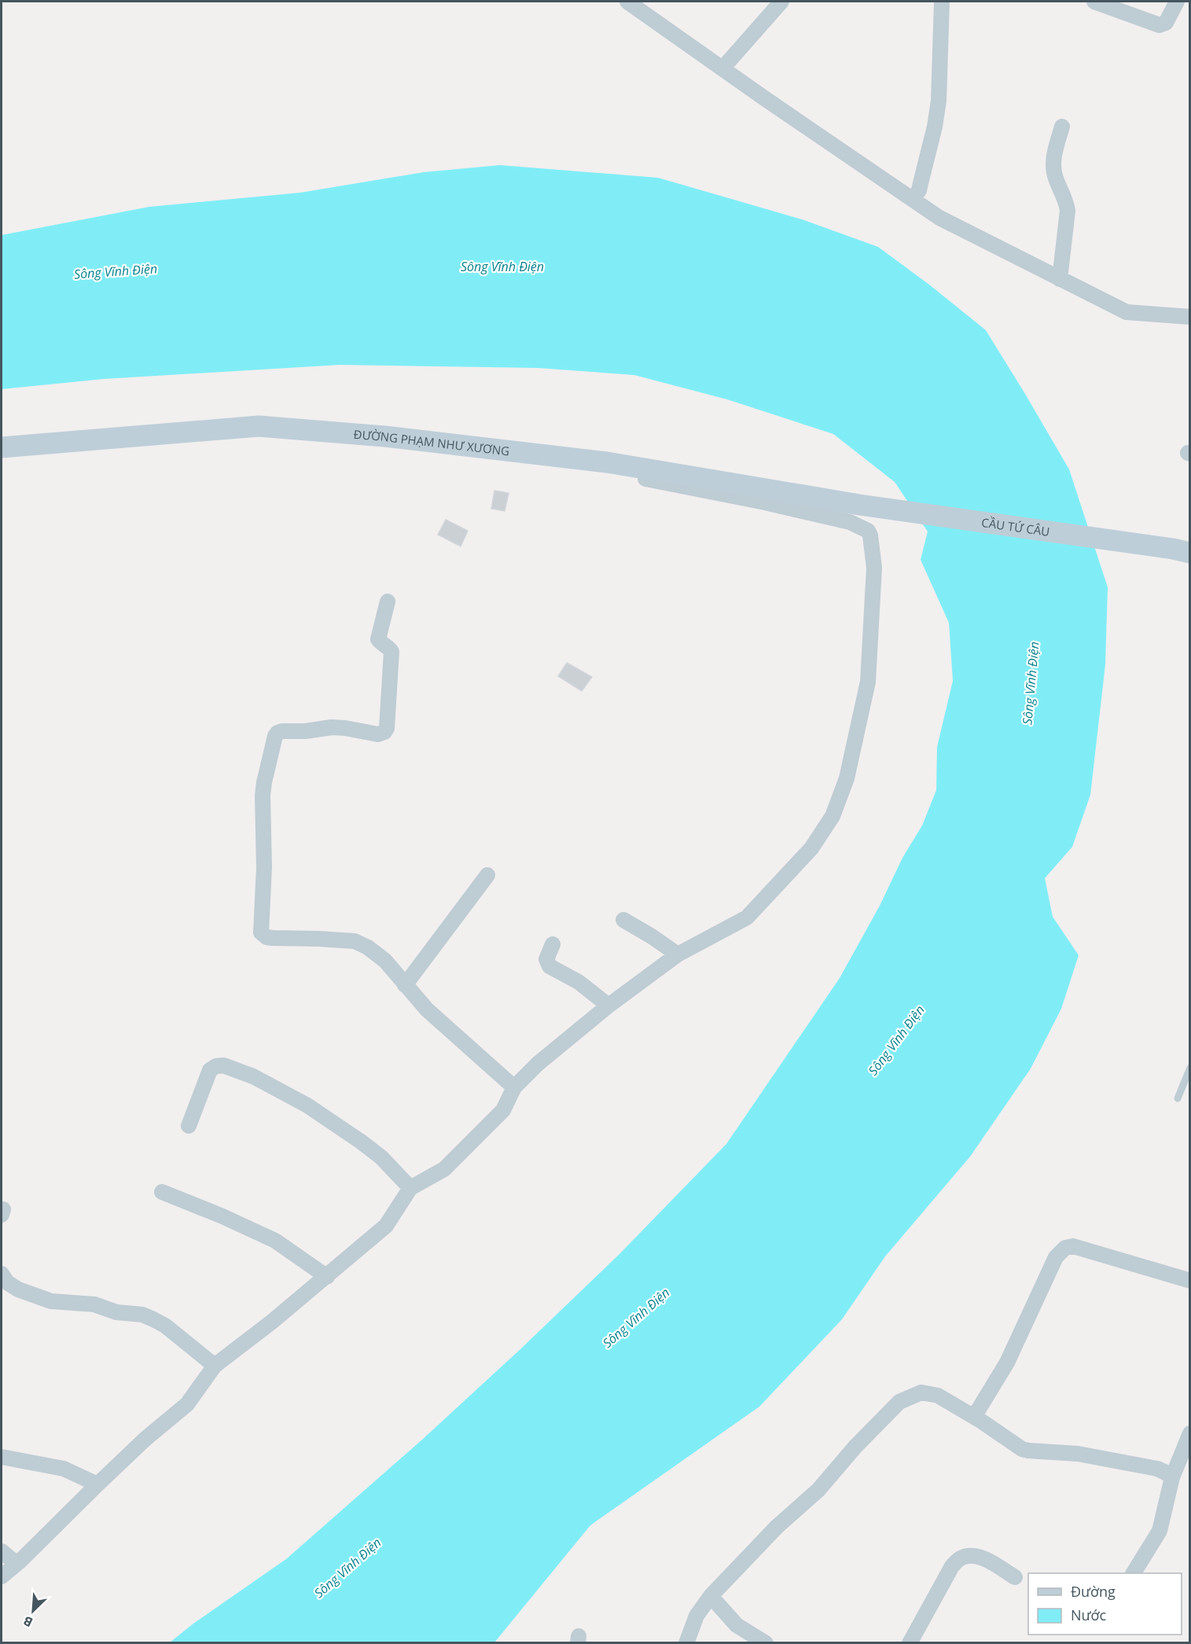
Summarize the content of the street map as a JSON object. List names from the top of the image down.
{
  "streets": {
    "main road": ["ĐƯỜNG PHẠM NHƯ XƯƠNG", "CẦU TỨ CÂU"]
  },
  "crossings": [
    ["ĐƯỜNG PHẠM NHƯ XƯƠNG", "CẦU TỨ CÂU"]
  ],
  "water": ["Sông Vĩnh Điện"],
  "legend": ["Đường", "Nước"],
  "north": "bottom left"
}
